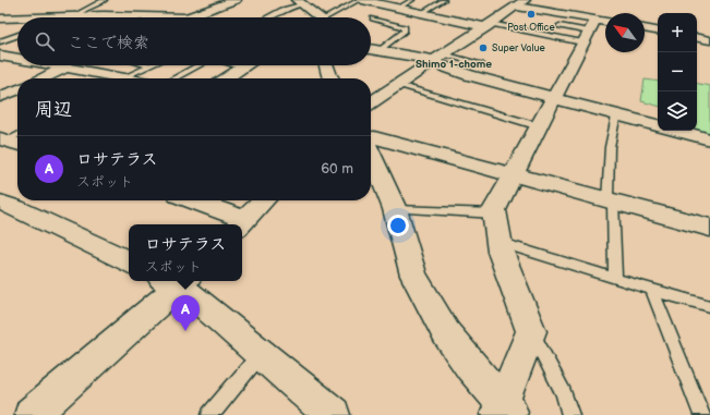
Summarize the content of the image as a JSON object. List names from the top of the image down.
{
  "districts": ["Shimo 1-chome"],
  "places": ["Post Office", "Super Value"],
  "north": "top left",
  "page": {
    "map_buttons": ["+", "−"],
    "search": "ここで検索",
    "heading": "周辺",
    "list": [
      {
        "mark": "A",
        "name": "ロサテラス",
        "note": "スポット",
        "value": "60 m"
      }
    ],
    "popup": ["ロサテラス", "スポット"],
    "pins": "A"
  }
}
